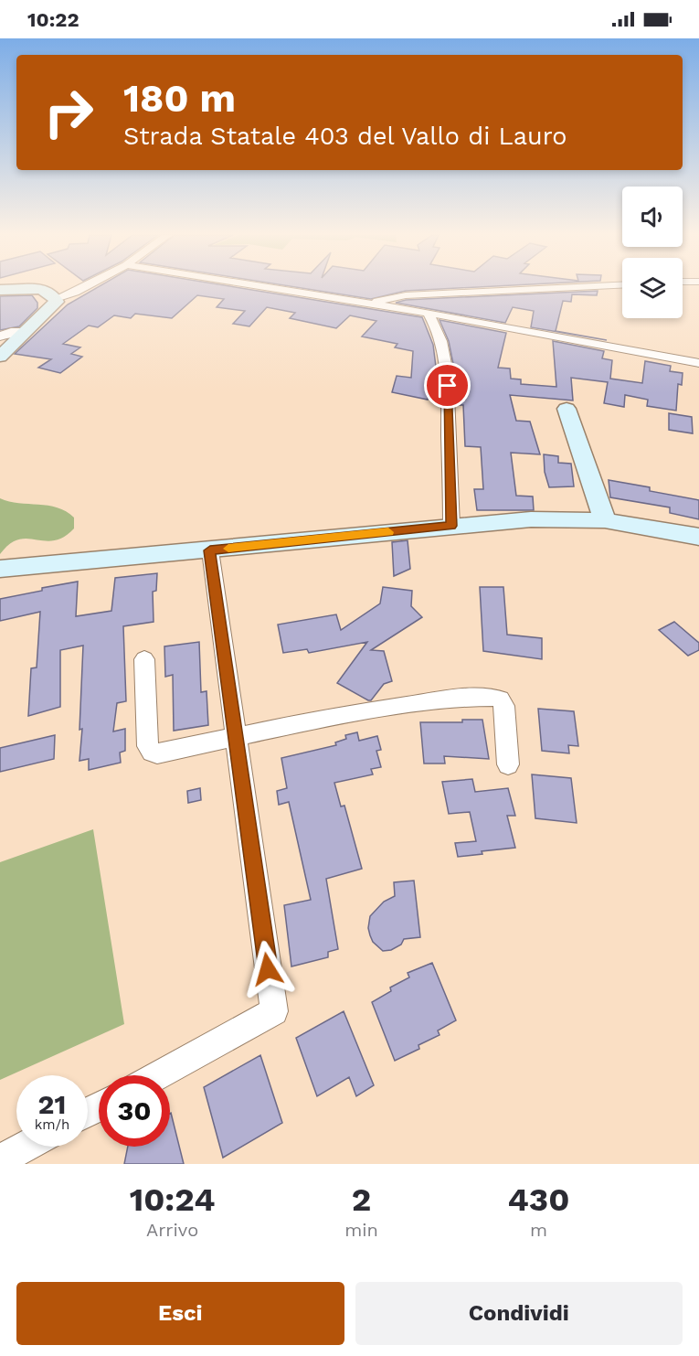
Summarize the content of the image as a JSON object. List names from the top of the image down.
{
  "page": {
    "status": "10:22",
    "turn": ["180 m", "Strada Statale 403 del Vallo di Lauro"],
    "speed": "21 km/h",
    "limit": "30",
    "eta": [
      "10:24",
      "Arrivo",
      "2",
      "min",
      "430",
      "m"
    ],
    "buttons": ["Esci", "Condividi"]
  }
}
